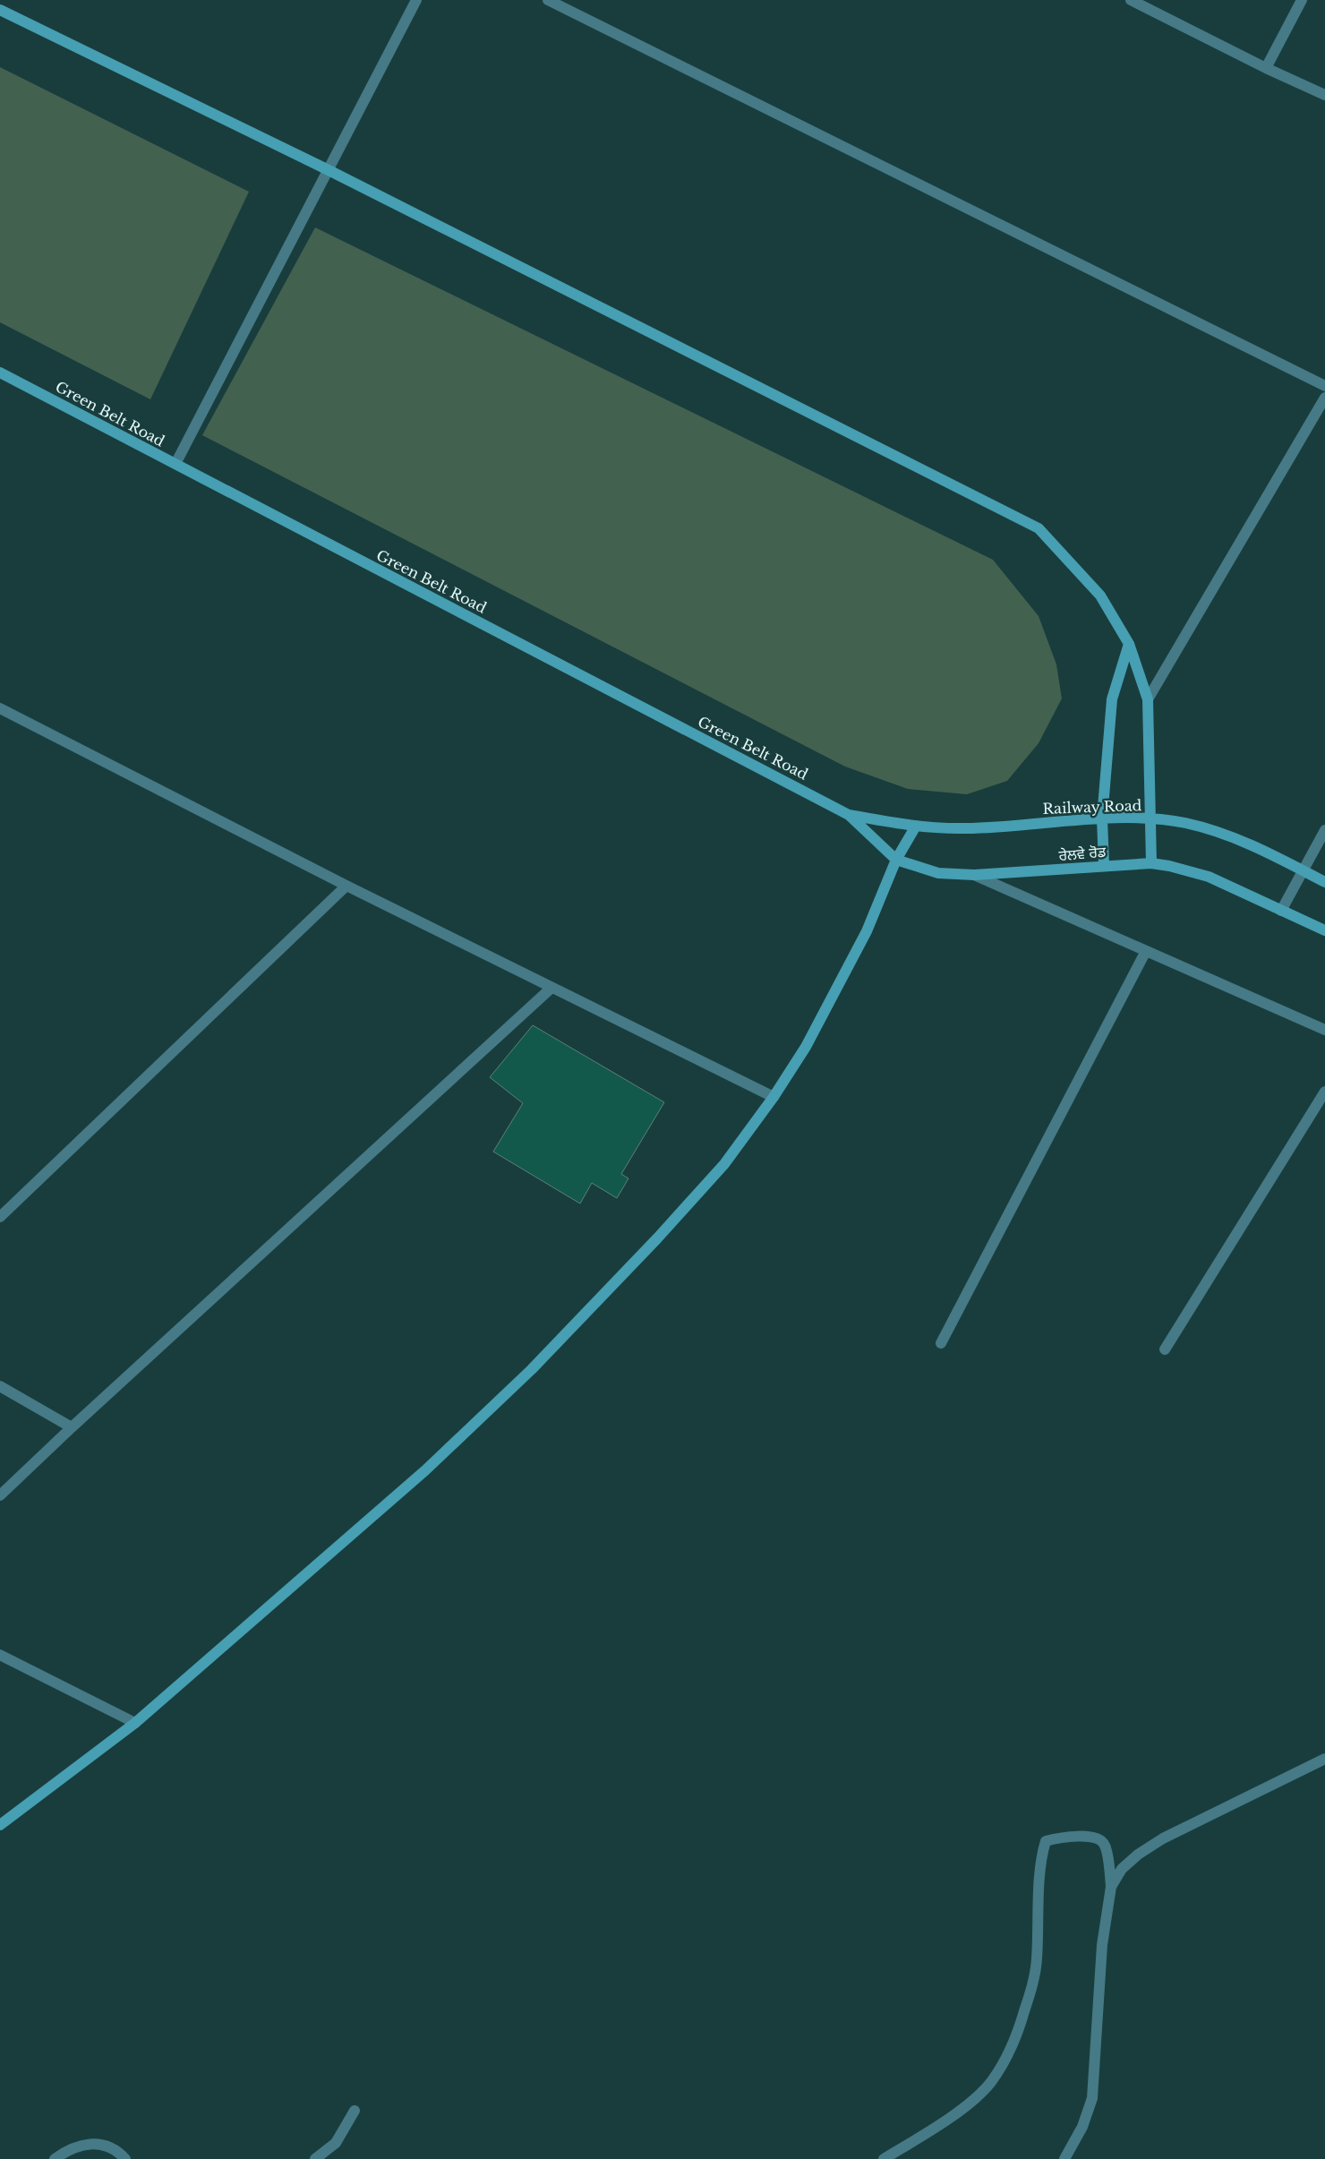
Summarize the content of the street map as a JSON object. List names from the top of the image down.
{
  "streets": {
    "street": ["Green Belt Road", "Railway Road", "ਰੇਲਵੇ ਰੋਡ"]
  },
  "crossings": [
    ["Green Belt Road", "Railway Road"],
    ["Green Belt Road", "ਰੇਲਵੇ ਰੋਡ"],
    ["Railway Road", "ਰੇਲਵੇ ਰੋਡ"]
  ]
}
